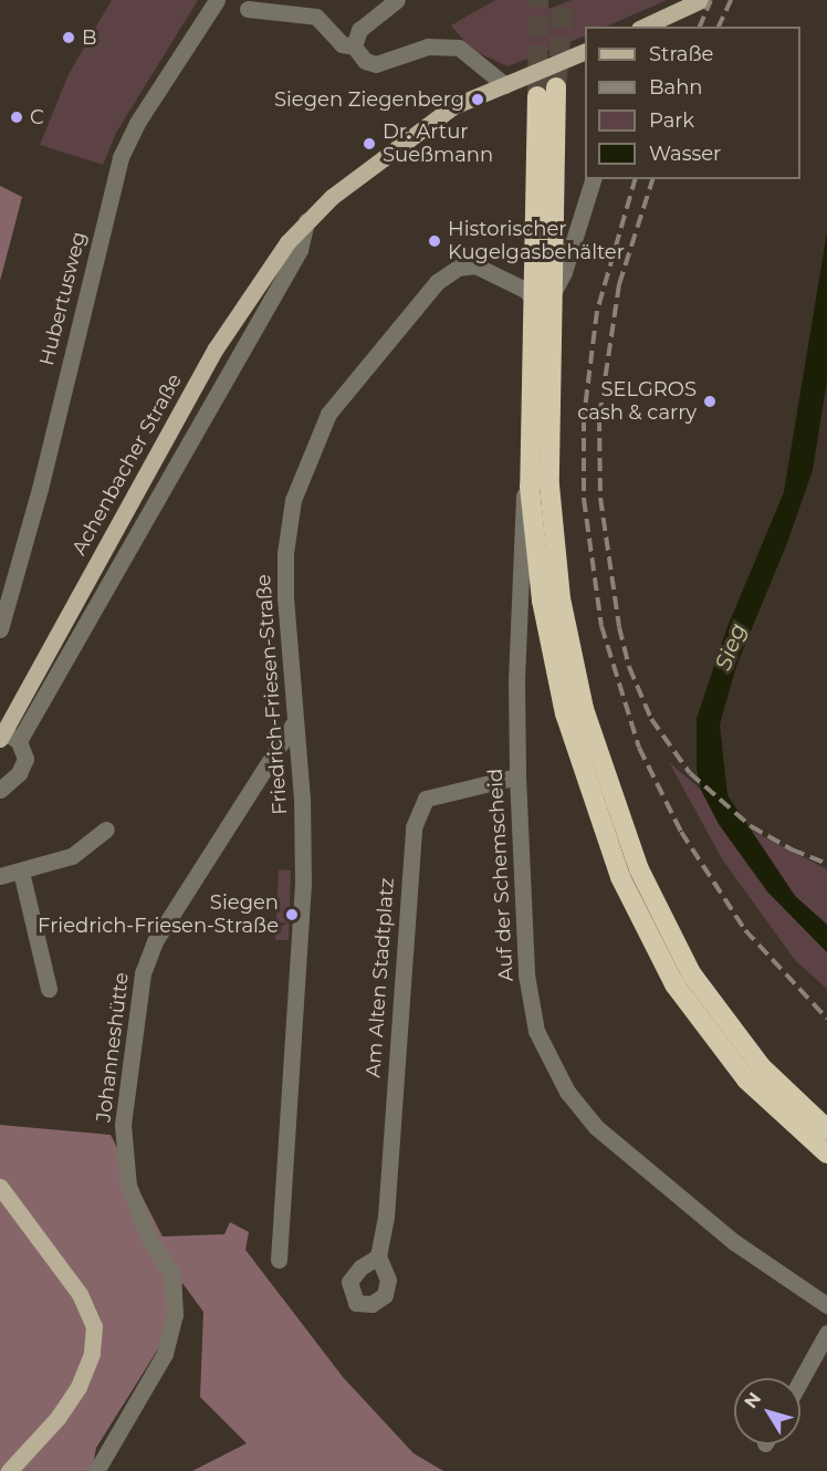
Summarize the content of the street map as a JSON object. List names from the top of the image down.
{
  "streets": {
    "main road": ["Achenbacher Straße"],
    "street": [
      "Hubertusweg",
      "Friedrich-Friesen-Straße",
      "Auf der Schemscheid",
      "Am Alten Stadtplatz",
      "Johanneshütte"
    ]
  },
  "crossings": [
    ["Friedrich-Friesen-Straße", "Auf der Schemscheid"],
    ["Friedrich-Friesen-Straße", "Johanneshütte"],
    ["Auf der Schemscheid", "Am Alten Stadtplatz"]
  ],
  "water": ["Sieg"],
  "places": [
    "B",
    "Siegen Ziegenberg",
    "C",
    "Dr. Artur Sueßmann",
    "Historischer Kugelgasbehälter",
    "SELGROS cash & carry",
    "Siegen Friedrich-Friesen-Straße"
  ],
  "legend": [
    "Straße",
    "Bahn",
    "Park",
    "Wasser"
  ],
  "north": "top left"
}
